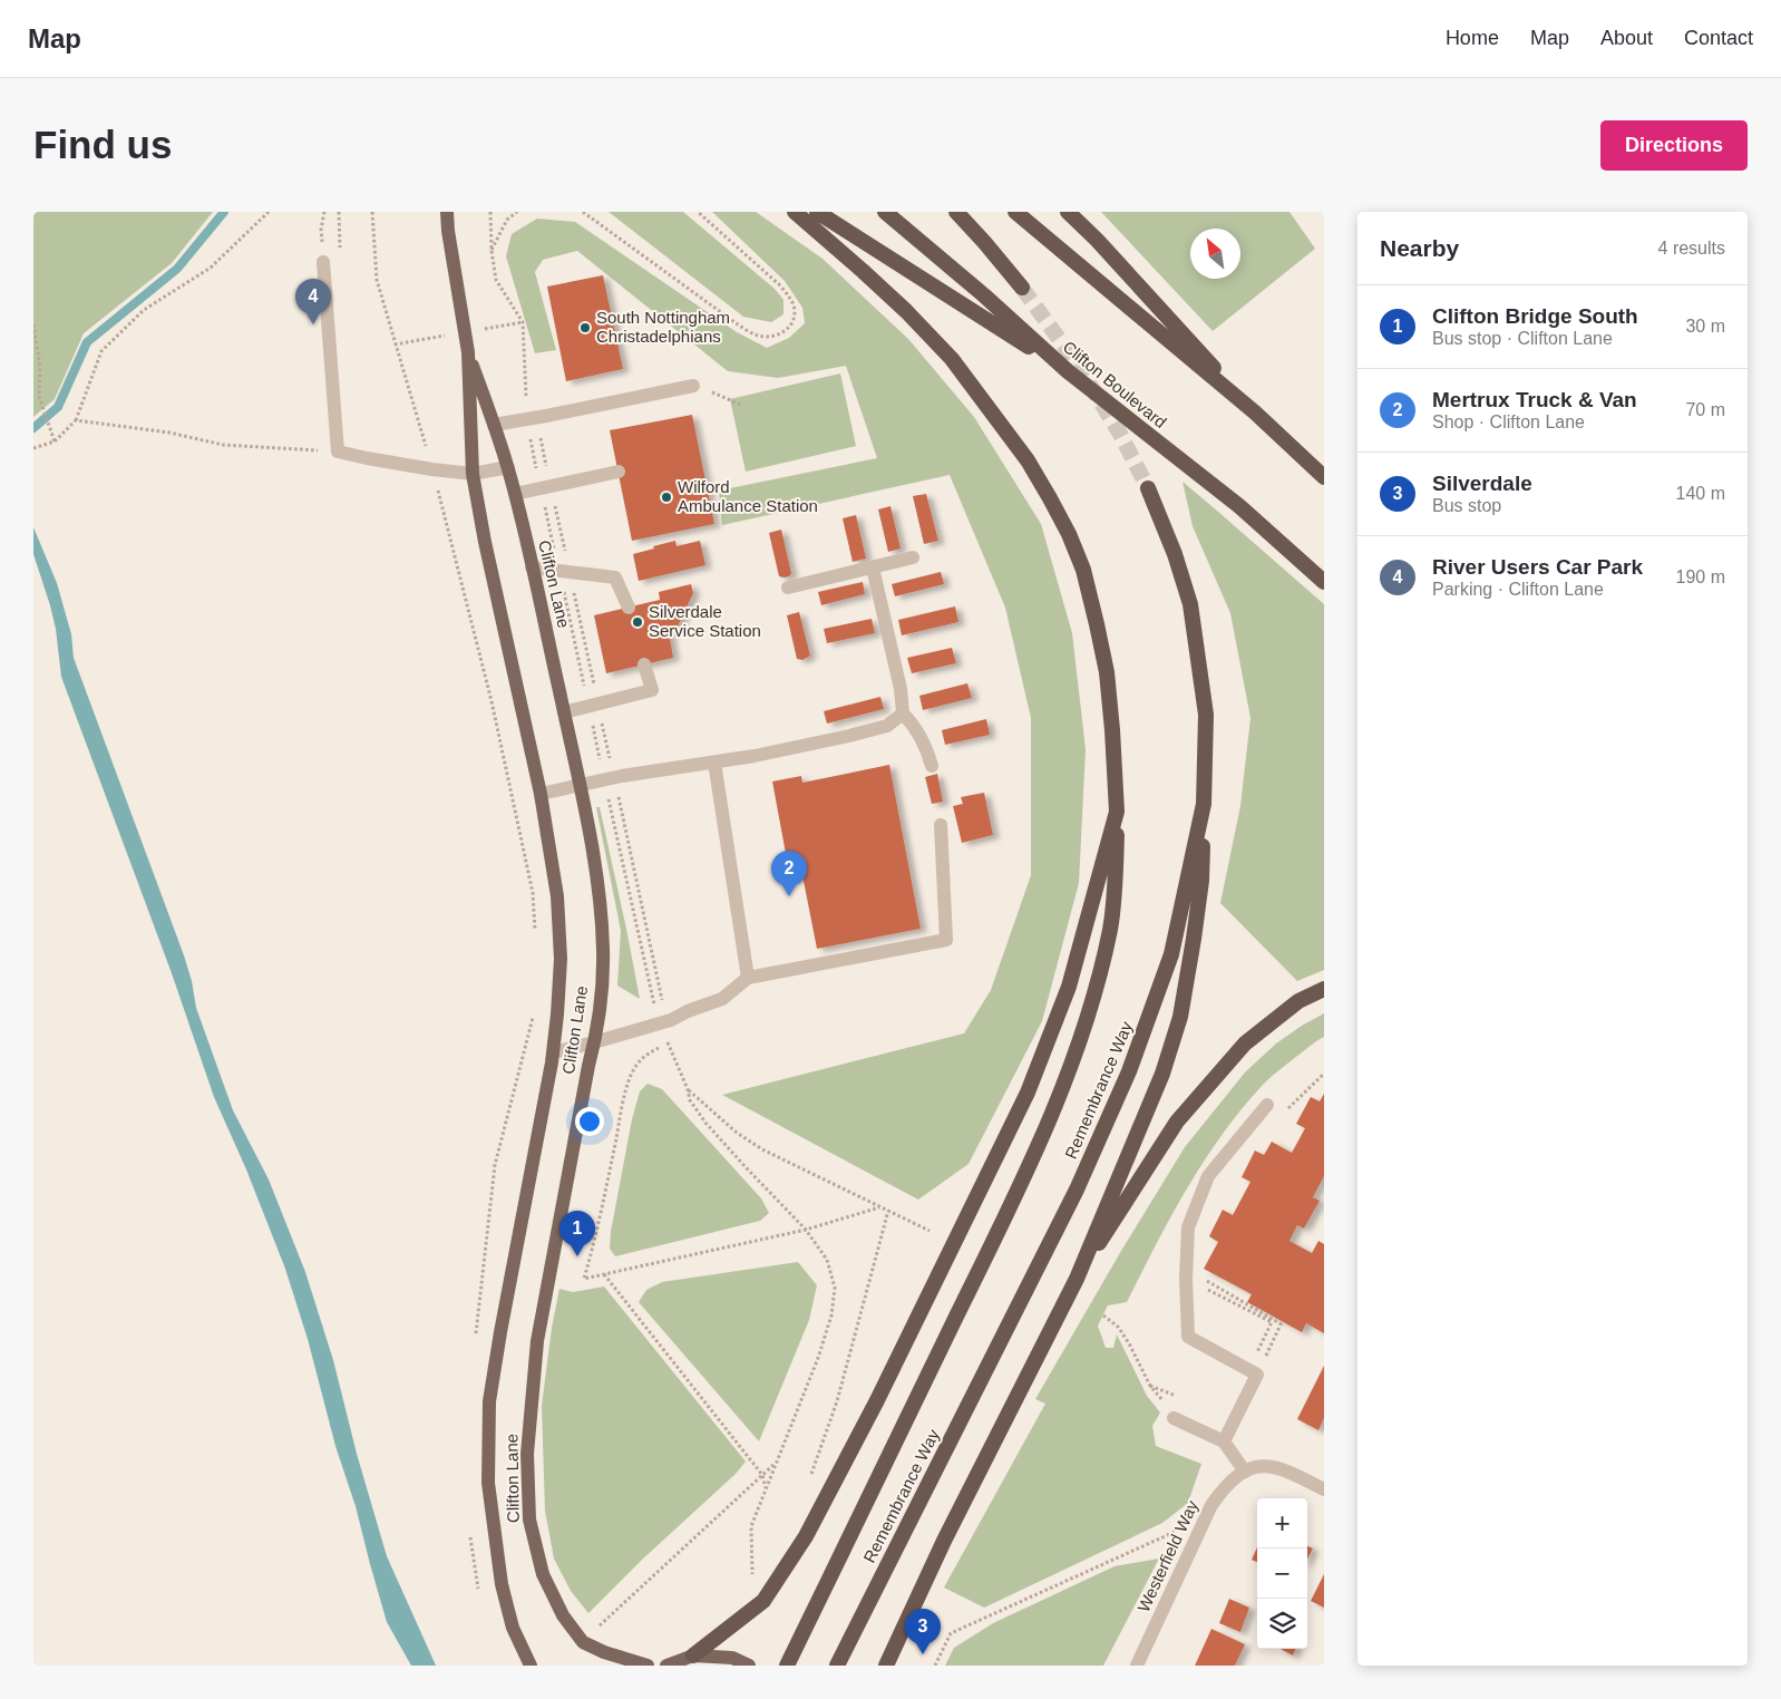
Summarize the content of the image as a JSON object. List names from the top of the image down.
{
  "streets": {
    "highway": ["Clifton Boulevard", "Remembrance Way"],
    "main road": ["Clifton Lane"],
    "street": ["Westerfield Way"]
  },
  "places": ["South Nottingham Christadelphians", "Wilford Ambulance Station", "Silverdale Service Station"],
  "north": "top left",
  "page": {
    "header": "Map",
    "nav": [
      "Home",
      "Map",
      "About",
      "Contact"
    ],
    "buttons": "Directions",
    "title": "Find us",
    "heading": ["Nearby", "4 results"],
    "pins": [
      "4",
      "2",
      "1",
      "3"
    ],
    "list": [
      {
        "mark": "1",
        "name": "Clifton Bridge South",
        "note": "Bus stop · Clifton Lane",
        "value": "30 m"
      },
      {
        "mark": "2",
        "name": "Mertrux Truck & Van",
        "note": "Shop · Clifton Lane",
        "value": "70 m"
      },
      {
        "mark": "3",
        "name": "Silverdale",
        "note": "Bus stop",
        "value": "140 m"
      },
      {
        "mark": "4",
        "name": "River Users Car Park",
        "note": "Parking · Clifton Lane",
        "value": "190 m"
      }
    ],
    "map_buttons": ["+", "−"]
  }
}
